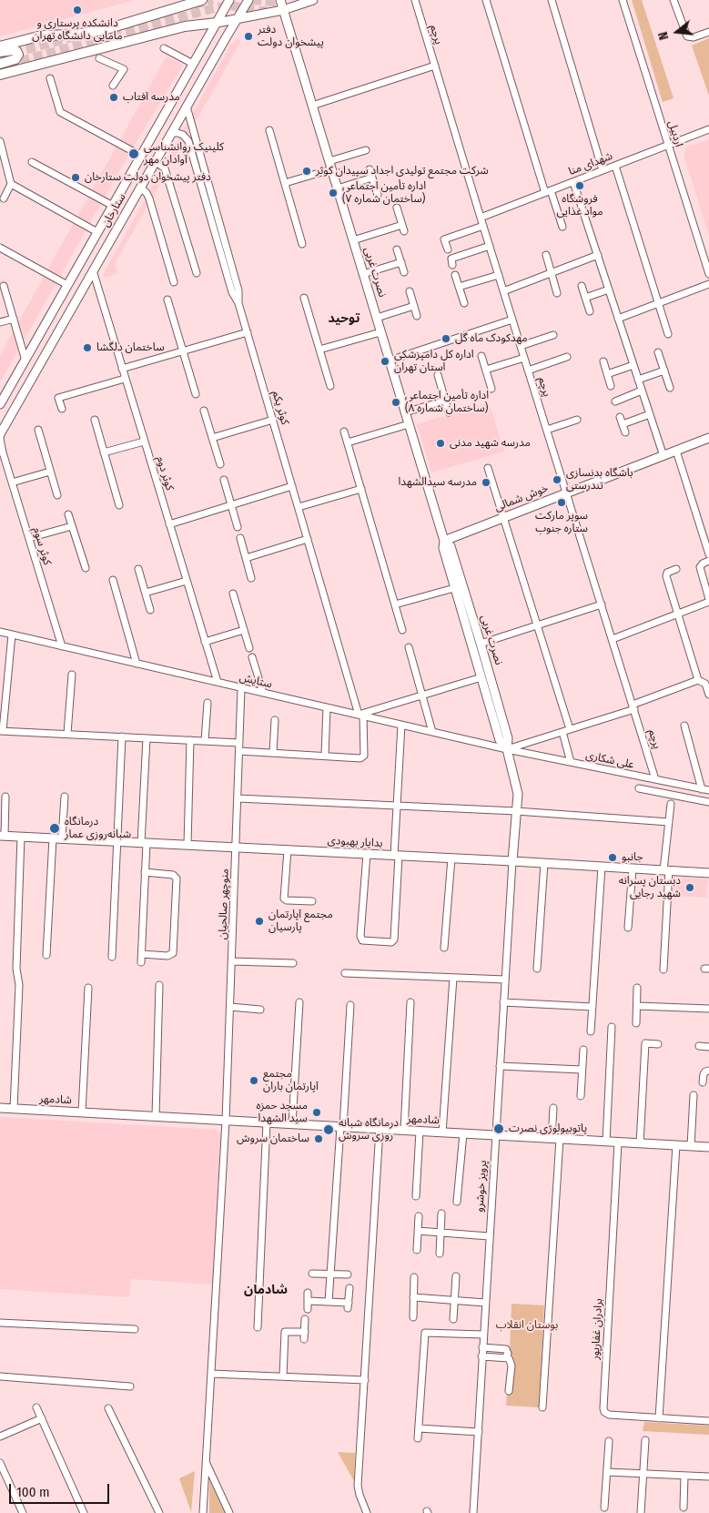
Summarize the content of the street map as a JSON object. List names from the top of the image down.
{
  "streets": {
    "main road": [
      "ستارخان",
      "نصرت غربی",
      "خوش شمالی",
      "بدایار بهبودی",
      "شادمهر"
    ],
    "street": [
      "پرچم",
      "اردبیل",
      "شهدای منا",
      "کوثر یکم",
      "کوثر دوم",
      "کوثر سوم",
      "ستایش",
      "علی شکاری",
      "منوچهر صالحیان",
      "پرویز خوشرو",
      "برادران غفارپور"
    ]
  },
  "crossings": [
    ["پرچم", "شهدای منا"],
    ["پرچم", "خوش شمالی"],
    ["پرچم", "علی شکاری"],
    ["اردبیل", "شهدای منا"],
    ["ستارخان", "کوثر یکم"],
    ["ستارخان", "کوثر دوم"],
    ["ستارخان", "کوثر سوم"],
    ["نصرت غربی", "خوش شمالی"],
    ["نصرت غربی", "ستایش"],
    ["نصرت غربی", "علی شکاری"],
    ["نصرت غربی", "بدایار بهبودی"],
    ["نصرت غربی", "پرویز خوشرو"],
    ["کوثر یکم", "ستایش"],
    ["کوثر دوم", "ستایش"],
    ["کوثر سوم", "ستایش"],
    ["ستایش", "علی شکاری"],
    ["ستایش", "منوچهر صالحیان"],
    ["بدایار بهبودی", "منوچهر صالحیان"],
    ["بدایار بهبودی", "پرویز خوشرو"],
    ["منوچهر صالحیان", "شادمهر"],
    ["شادمهر", "پرویز خوشرو"],
    ["شادمهر", "برادران غفارپور"]
  ],
  "districts": ["توحید", "شادمان"],
  "parks": ["بوستان انقلاب"],
  "places": [
    "دانشکده پرستاری و مامایی دانشگاه تهران",
    "دفتر پیشخوان دولت",
    "مدرسه آفتاب",
    "کلینیک روانشناسی آوادان مهر",
    "شرکت مجتمع تولیدی اجداد سپیدان کوثر",
    "دفتر پیشخوان دولت ستارخان",
    "فروشگاه مواد غذایی",
    "اداره تأمین اجتماعی (ساختمان شماره ۷)",
    "مهدکودک ماه گل",
    "ساختمان دلگشا",
    "اداره کل دامپزشکی استان تهران",
    "اداره تأمین اجتماعی (ساختمان شماره ۸)",
    "مدرسه شهید مدنی",
    "باشگاه بدنسازی تندرستی",
    "مدرسه سیدالشهدا",
    "سوپر مارکت ستاره جنوب",
    "درمانگاه شبانه‌روزی عمار",
    "جانبو",
    "دبستان پسرانه شهید رجایی",
    "مجتمع آپارتمان پارسیان",
    "مجتمع آپارتمان باران",
    "مسجد حمزه سید الشهدا",
    "پاتوبیولوژی نصرت",
    "درمانگاه شبانه روزی سروش",
    "ساختمان سروش"
  ],
  "scale_bar": "100 m",
  "north": "left"
}
